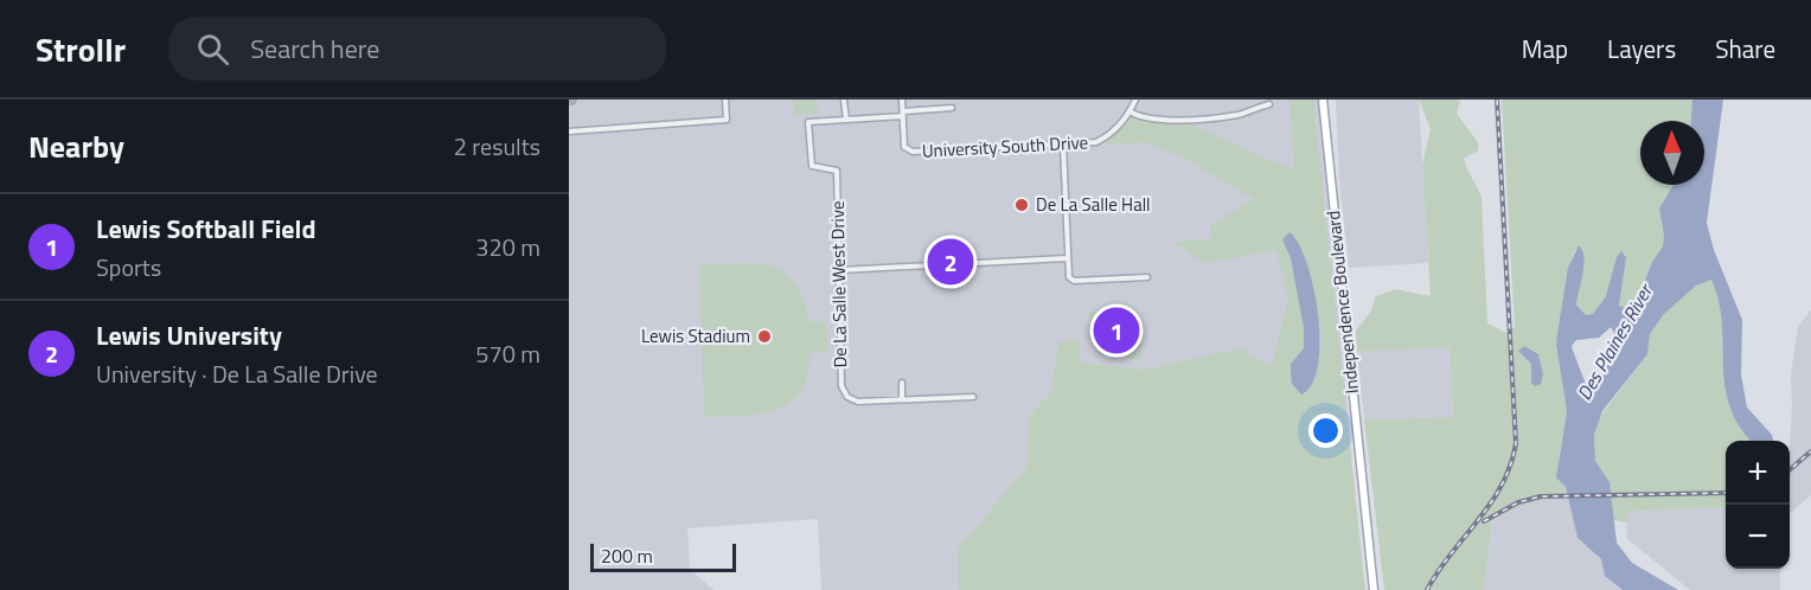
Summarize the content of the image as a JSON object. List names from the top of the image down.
{
  "streets": {
    "main road": ["Independence Boulevard"],
    "street": ["University South Drive", "De La Salle West Drive"]
  },
  "water": ["Des Plaines River"],
  "places": ["De La Salle Hall", "Lewis Stadium"],
  "scale_bar": "200 m",
  "north": "top",
  "page": {
    "header": "Strollr",
    "search": "Search here",
    "nav": ["Map", "Layers", "Share"],
    "heading": ["Nearby", "2 results"],
    "list": [
      {
        "mark": "1",
        "name": "Lewis Softball Field",
        "note": "Sports",
        "value": "320 m"
      },
      {
        "mark": "2",
        "name": "Lewis University",
        "note": "University · De La Salle Drive",
        "value": "570 m"
      }
    ],
    "pins": ["2", "1"],
    "map_buttons": ["+", "−"],
    "scale": "200 m"
  }
}
